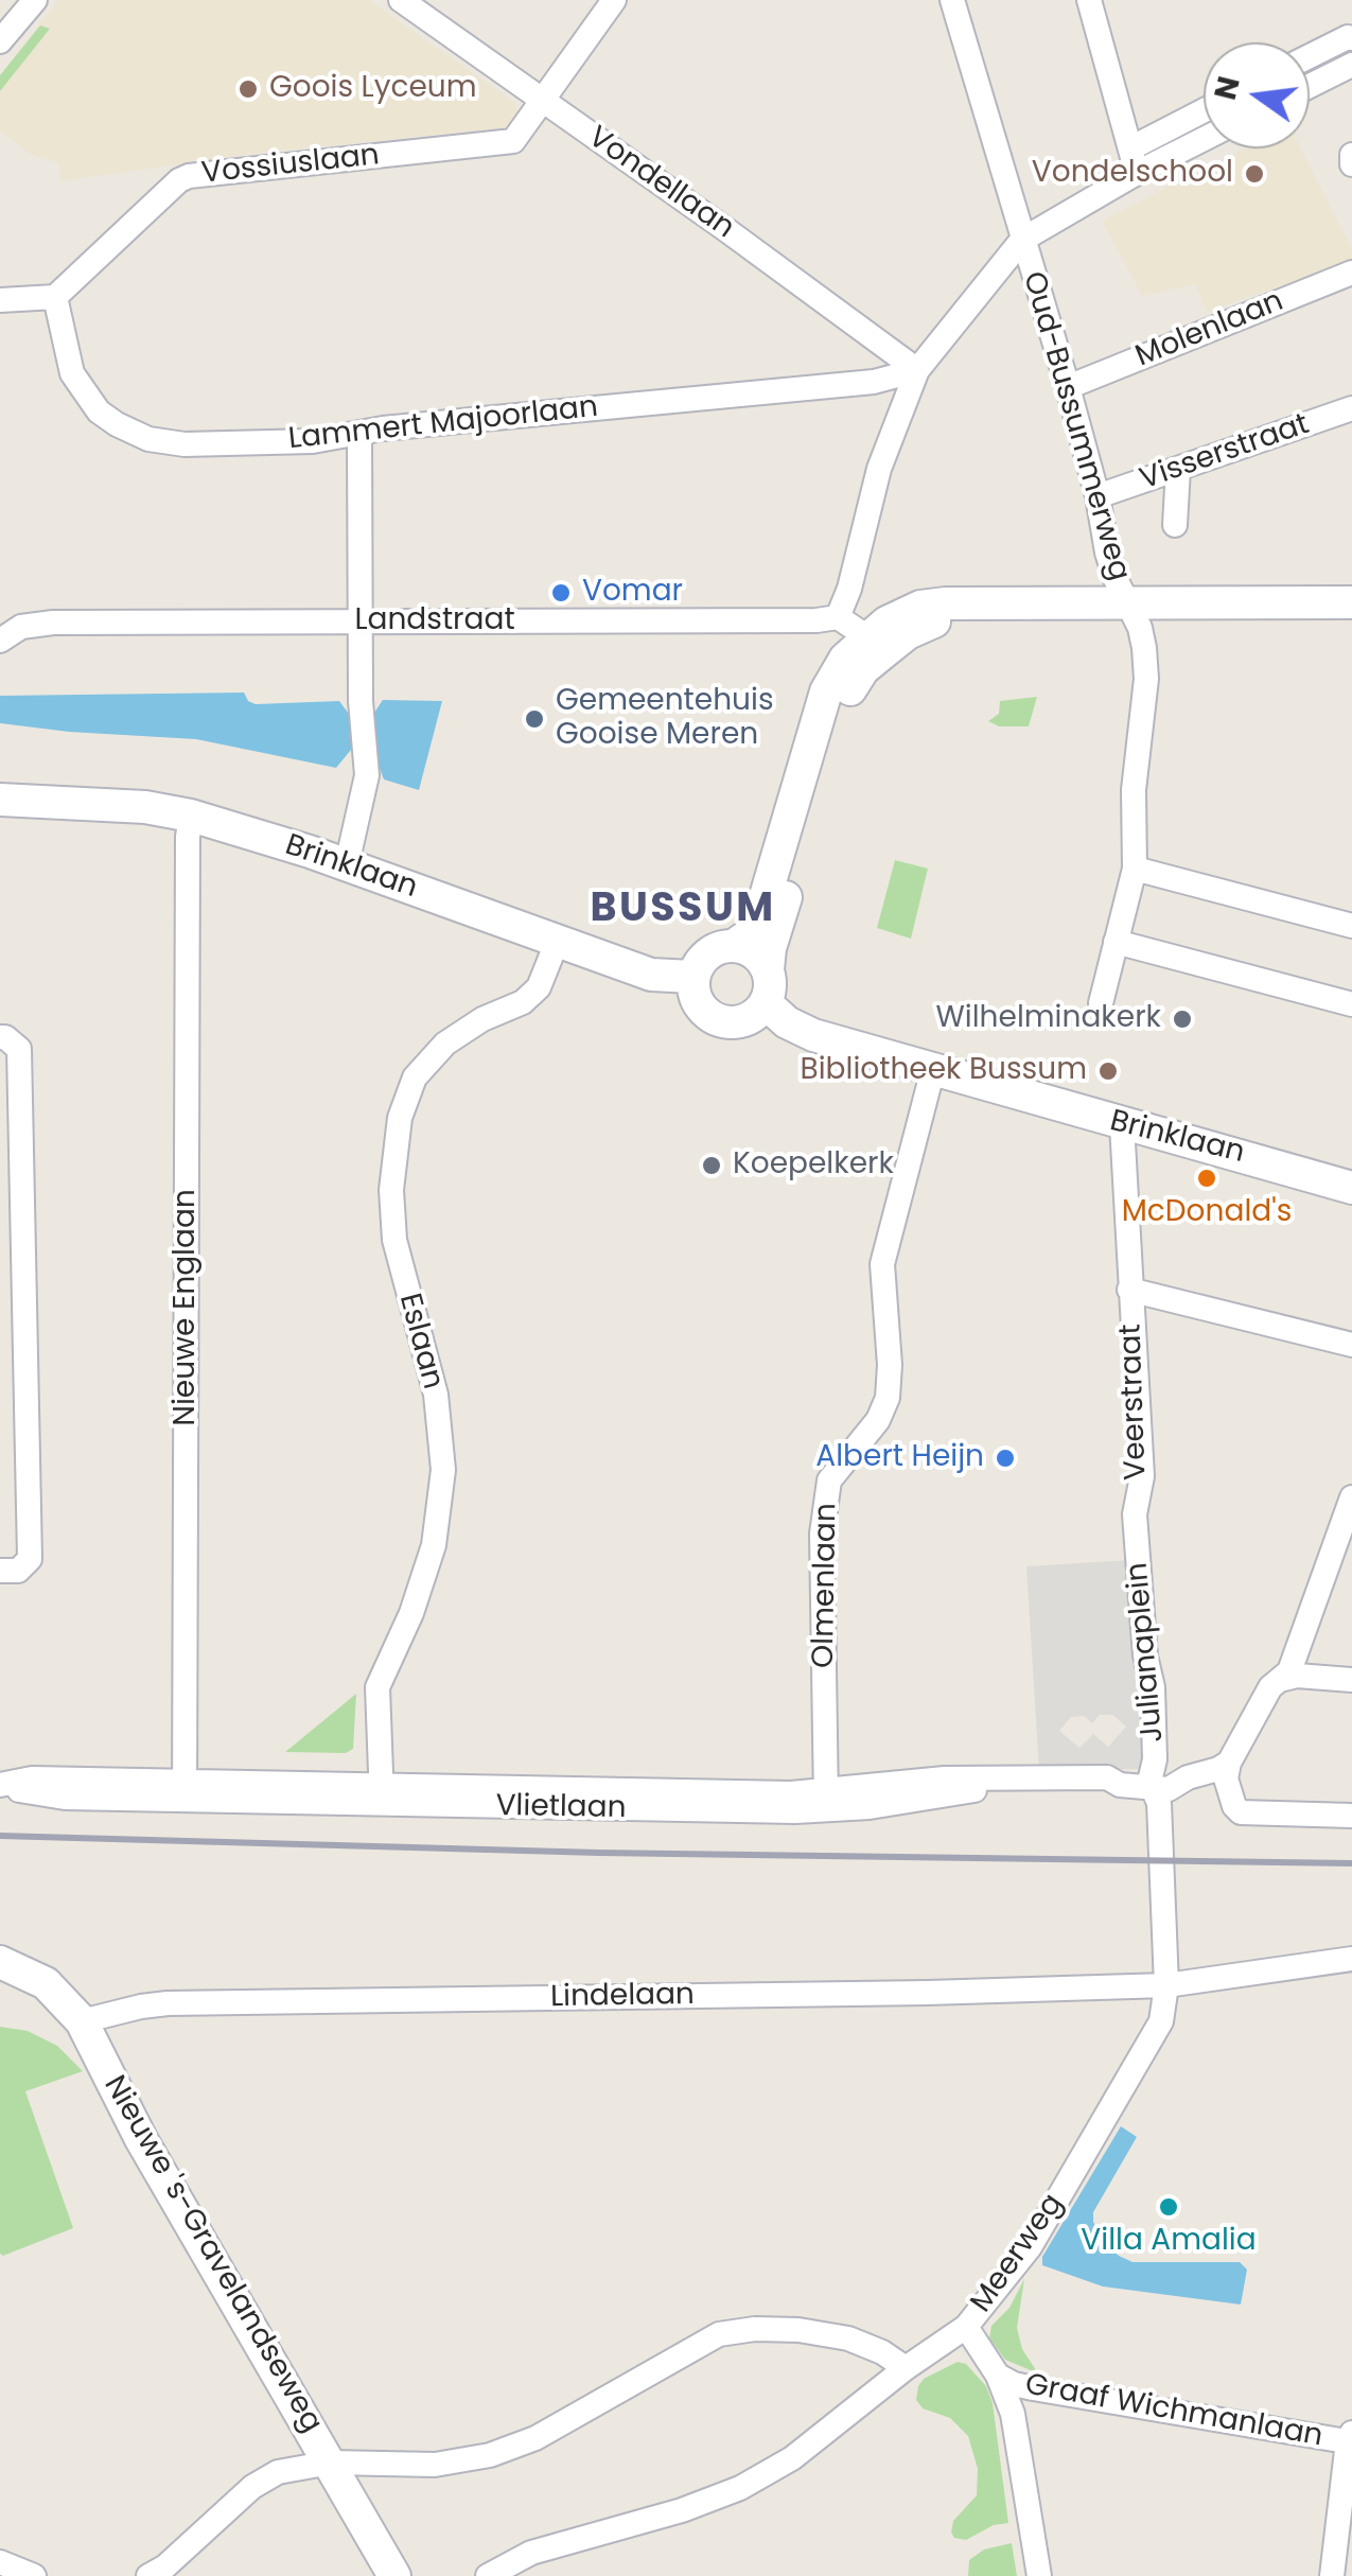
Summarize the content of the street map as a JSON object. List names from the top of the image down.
{
  "streets": {
    "street": [
      "Vossiuslaan",
      "Vondellaan",
      "Molenlaan",
      "Lammert Majoorlaan",
      "Oud-Bussummerweg",
      "Visserstraat",
      "Landstraat",
      "Brinklaan",
      "Nieuwe Englaan",
      "Eslaan",
      "Veerstraat",
      "Olmenlaan",
      "Julianaplein",
      "Vlietlaan",
      "Lindelaan",
      "Meerweg",
      "Nieuwe 's-Gravelandseweg",
      "Graaf Wichmanlaan"
    ]
  },
  "crossings": [
    ["Vossiuslaan", "Vondellaan"],
    ["Vossiuslaan", "Lammert Majoorlaan"],
    ["Vondellaan", "Lammert Majoorlaan"],
    ["Molenlaan", "Oud-Bussummerweg"],
    ["Oud-Bussummerweg", "Visserstraat"],
    ["Brinklaan", "Nieuwe Englaan"],
    ["Brinklaan", "Eslaan"],
    ["Brinklaan", "Veerstraat"],
    ["Brinklaan", "Olmenlaan"],
    ["Nieuwe Englaan", "Vlietlaan"],
    ["Eslaan", "Vlietlaan"],
    ["Veerstraat", "Julianaplein"],
    ["Olmenlaan", "Vlietlaan"],
    ["Julianaplein", "Vlietlaan"],
    ["Julianaplein", "Meerweg"],
    ["Vlietlaan", "Meerweg"],
    ["Lindelaan", "Meerweg"],
    ["Lindelaan", "Nieuwe 's-Gravelandseweg"]
  ],
  "districts": ["BUSSUM"],
  "places": [
    "Goois Lyceum",
    "Vondelschool",
    "Vomar",
    "Gemeentehuis Gooise Meren",
    "Wilhelminakerk",
    "Bibliotheek Bussum",
    "Koepelkerk",
    "McDonald's",
    "Albert Heijn",
    "Villa Amalia"
  ],
  "north": "left"
}
